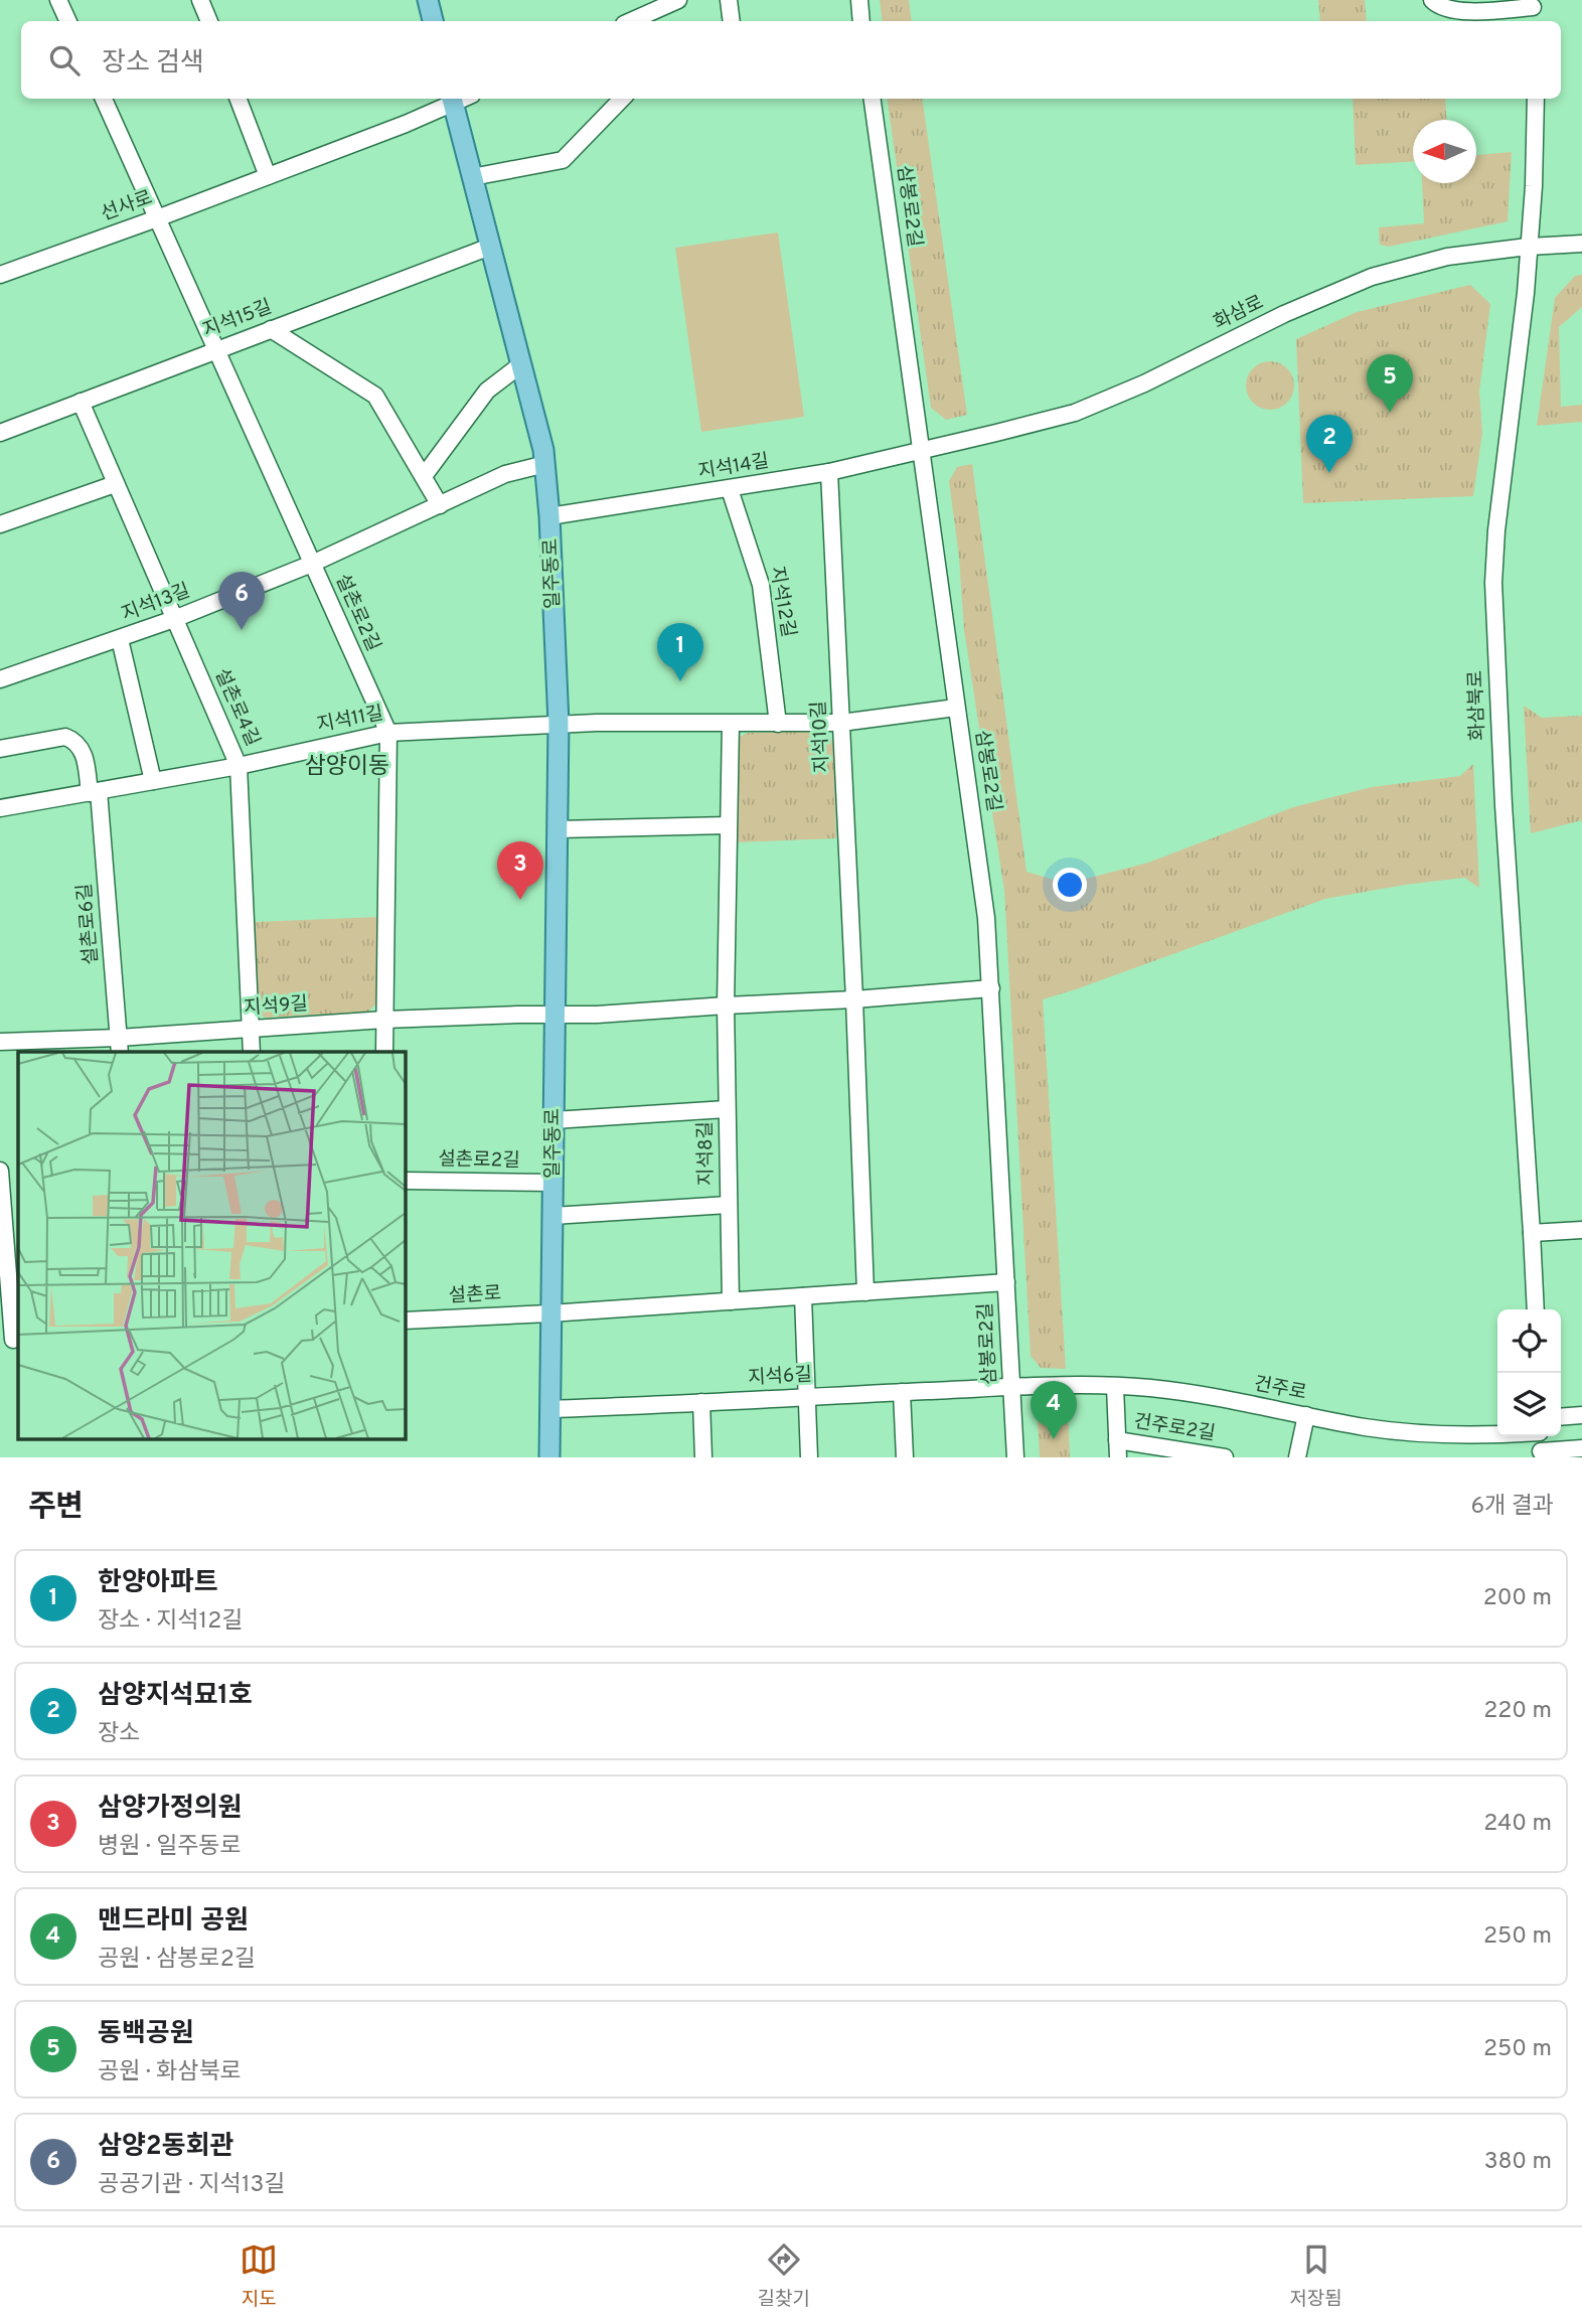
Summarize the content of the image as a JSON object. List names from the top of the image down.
{
  "streets": {
    "main road": ["일주동로"],
    "street": [
      "선사로",
      "삼봉로2길",
      "화삼로",
      "지석15길",
      "지석14길",
      "지석12길",
      "지석13길",
      "설촌로2길",
      "화삼북로",
      "설촌로4길",
      "지석11길",
      "지석10길",
      "설촌로6길",
      "지석9길",
      "지석8길",
      "설촌로",
      "지석6길",
      "건주로",
      "건주로2길"
    ]
  },
  "crossings": [
    ["선사로", "일주동로"],
    ["선사로", "설촌로2길"],
    ["삼봉로2길", "화삼로"],
    ["삼봉로2길", "지석14길"],
    ["삼봉로2길", "지석6길"],
    ["삼봉로2길", "건주로"],
    ["화삼로", "지석14길"],
    ["화삼로", "화삼북로"],
    ["지석15길", "일주동로"],
    ["지석15길", "설촌로2길"],
    ["지석15길", "설촌로4길"],
    ["지석14길", "일주동로"],
    ["지석14길", "지석12길"],
    ["지석14길", "지석10길"],
    ["일주동로", "지석13길"],
    ["일주동로", "설촌로2길"],
    ["일주동로", "지석11길"],
    ["일주동로", "지석9길"],
    ["일주동로", "설촌로"],
    ["일주동로", "지석6길"],
    ["지석13길", "설촌로2길"],
    ["지석13길", "설촌로4길"],
    ["설촌로2길", "지석11길"],
    ["설촌로2길", "지석9길"],
    ["설촌로4길", "지석11길"],
    ["설촌로4길", "지석9길"],
    ["지석11길", "설촌로6길"],
    ["설촌로6길", "지석9길"],
    ["지석6길", "건주로"],
    ["건주로", "건주로2길"]
  ],
  "districts": ["삼양이동"],
  "north": "left",
  "page": {
    "search": "장소 검색",
    "pins": [
      "5",
      "2",
      "6",
      "1",
      "3",
      "4"
    ],
    "heading": ["주변", "6개 결과"],
    "list": [
      {
        "mark": "1",
        "name": "한양아파트",
        "note": "장소 · 지석12길",
        "value": "200 m"
      },
      {
        "mark": "2",
        "name": "삼양지석묘1호",
        "note": "장소",
        "value": "220 m"
      },
      {
        "mark": "3",
        "name": "삼양가정의원",
        "note": "병원 · 일주동로",
        "value": "240 m"
      },
      {
        "mark": "4",
        "name": "맨드라미 공원",
        "note": "공원 · 삼봉로2길",
        "value": "250 m"
      },
      {
        "mark": "5",
        "name": "동백공원",
        "note": "공원 · 화삼북로",
        "value": "250 m"
      },
      {
        "mark": "6",
        "name": "삼양2동회관",
        "note": "공공기관 · 지석13길",
        "value": "380 m"
      }
    ],
    "nav": ["지도", "길찾기", "저장됨"]
  }
}
